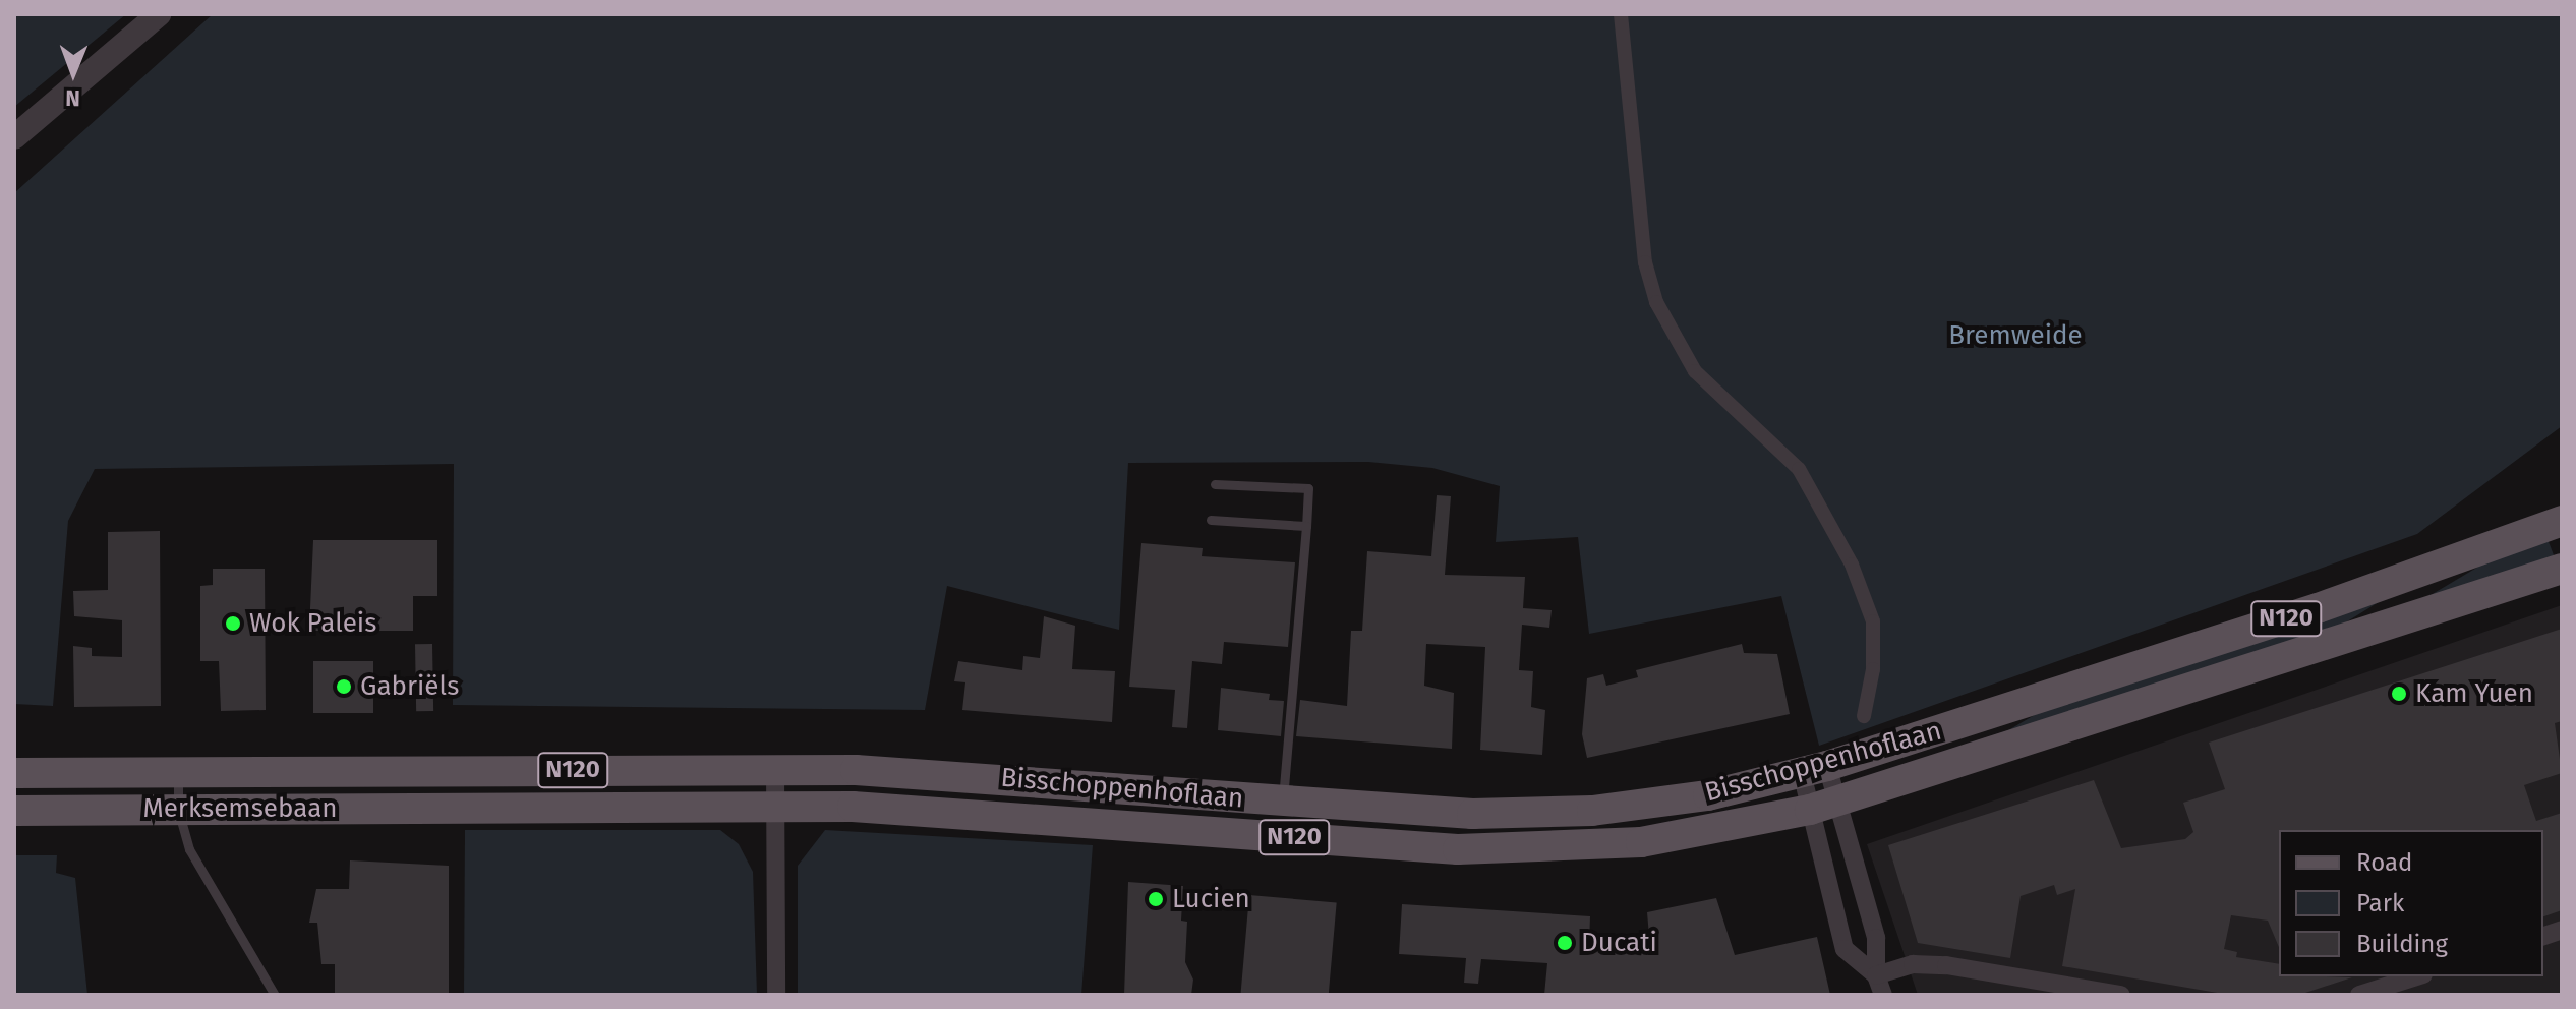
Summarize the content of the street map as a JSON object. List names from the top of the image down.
{
  "streets": {
    "main road": ["N120", "Bisschoppenhoflaan", "Merksemsebaan"]
  },
  "crossings": [
    ["Bisschoppenhoflaan", "Merksemsebaan"]
  ],
  "parks": ["Bremweide"],
  "places": [
    "Wok Paleis",
    "Gabriëls",
    "Kam Yuen",
    "Lucien",
    "Ducati"
  ],
  "legend": ["Road", "Park", "Building"],
  "north": "bottom"
}
